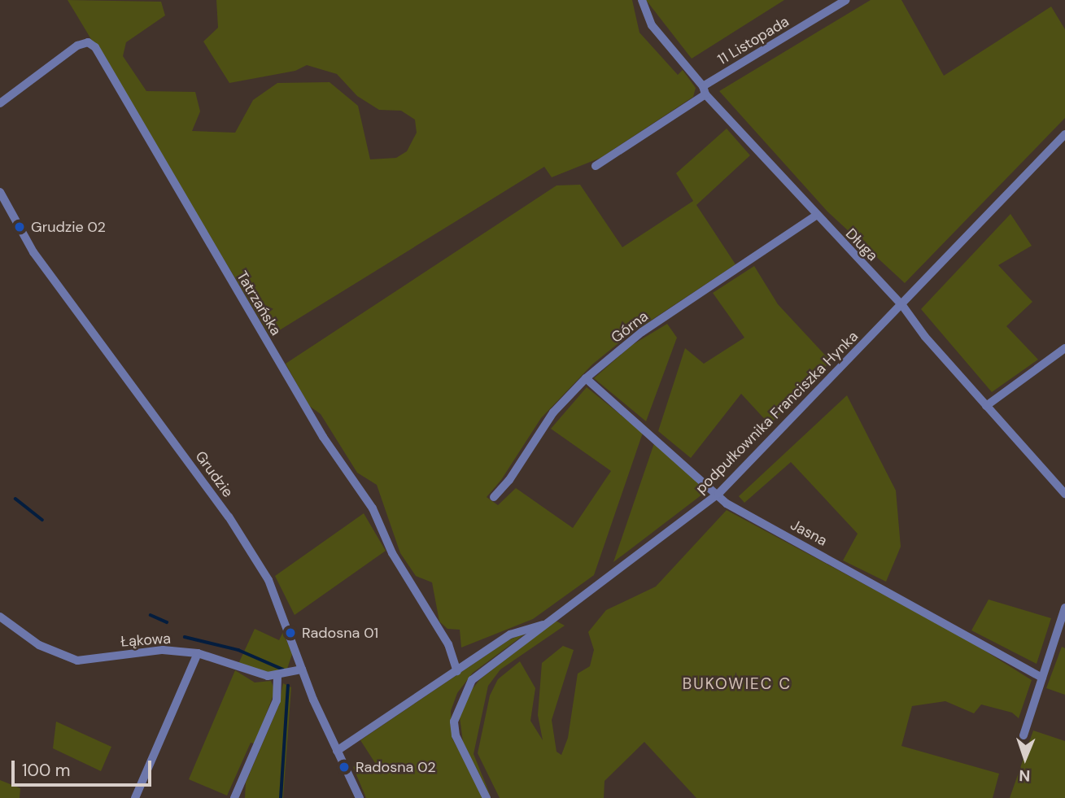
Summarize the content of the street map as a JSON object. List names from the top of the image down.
{
  "streets": {
    "street": [
      "11 Listopada",
      "Długa",
      "Tatrzańska",
      "Górna",
      "podpułkownika Franciszka Hynka",
      "Grudzie",
      "Jasna",
      "Łąkowa"
    ]
  },
  "crossings": [
    ["11 Listopada", "Długa"],
    ["Długa", "Górna"],
    ["Długa", "podpułkownika Franciszka Hynka"],
    ["Górna", "Jasna"],
    ["podpułkownika Franciszka Hynka", "Jasna"],
    ["Grudzie", "Łąkowa"]
  ],
  "districts": ["BUKOWIEC C"],
  "places": ["Grudzie 02", "Radosna 01", "Radosna 02"],
  "scale_bar": "100 m",
  "north": "bottom"
}
